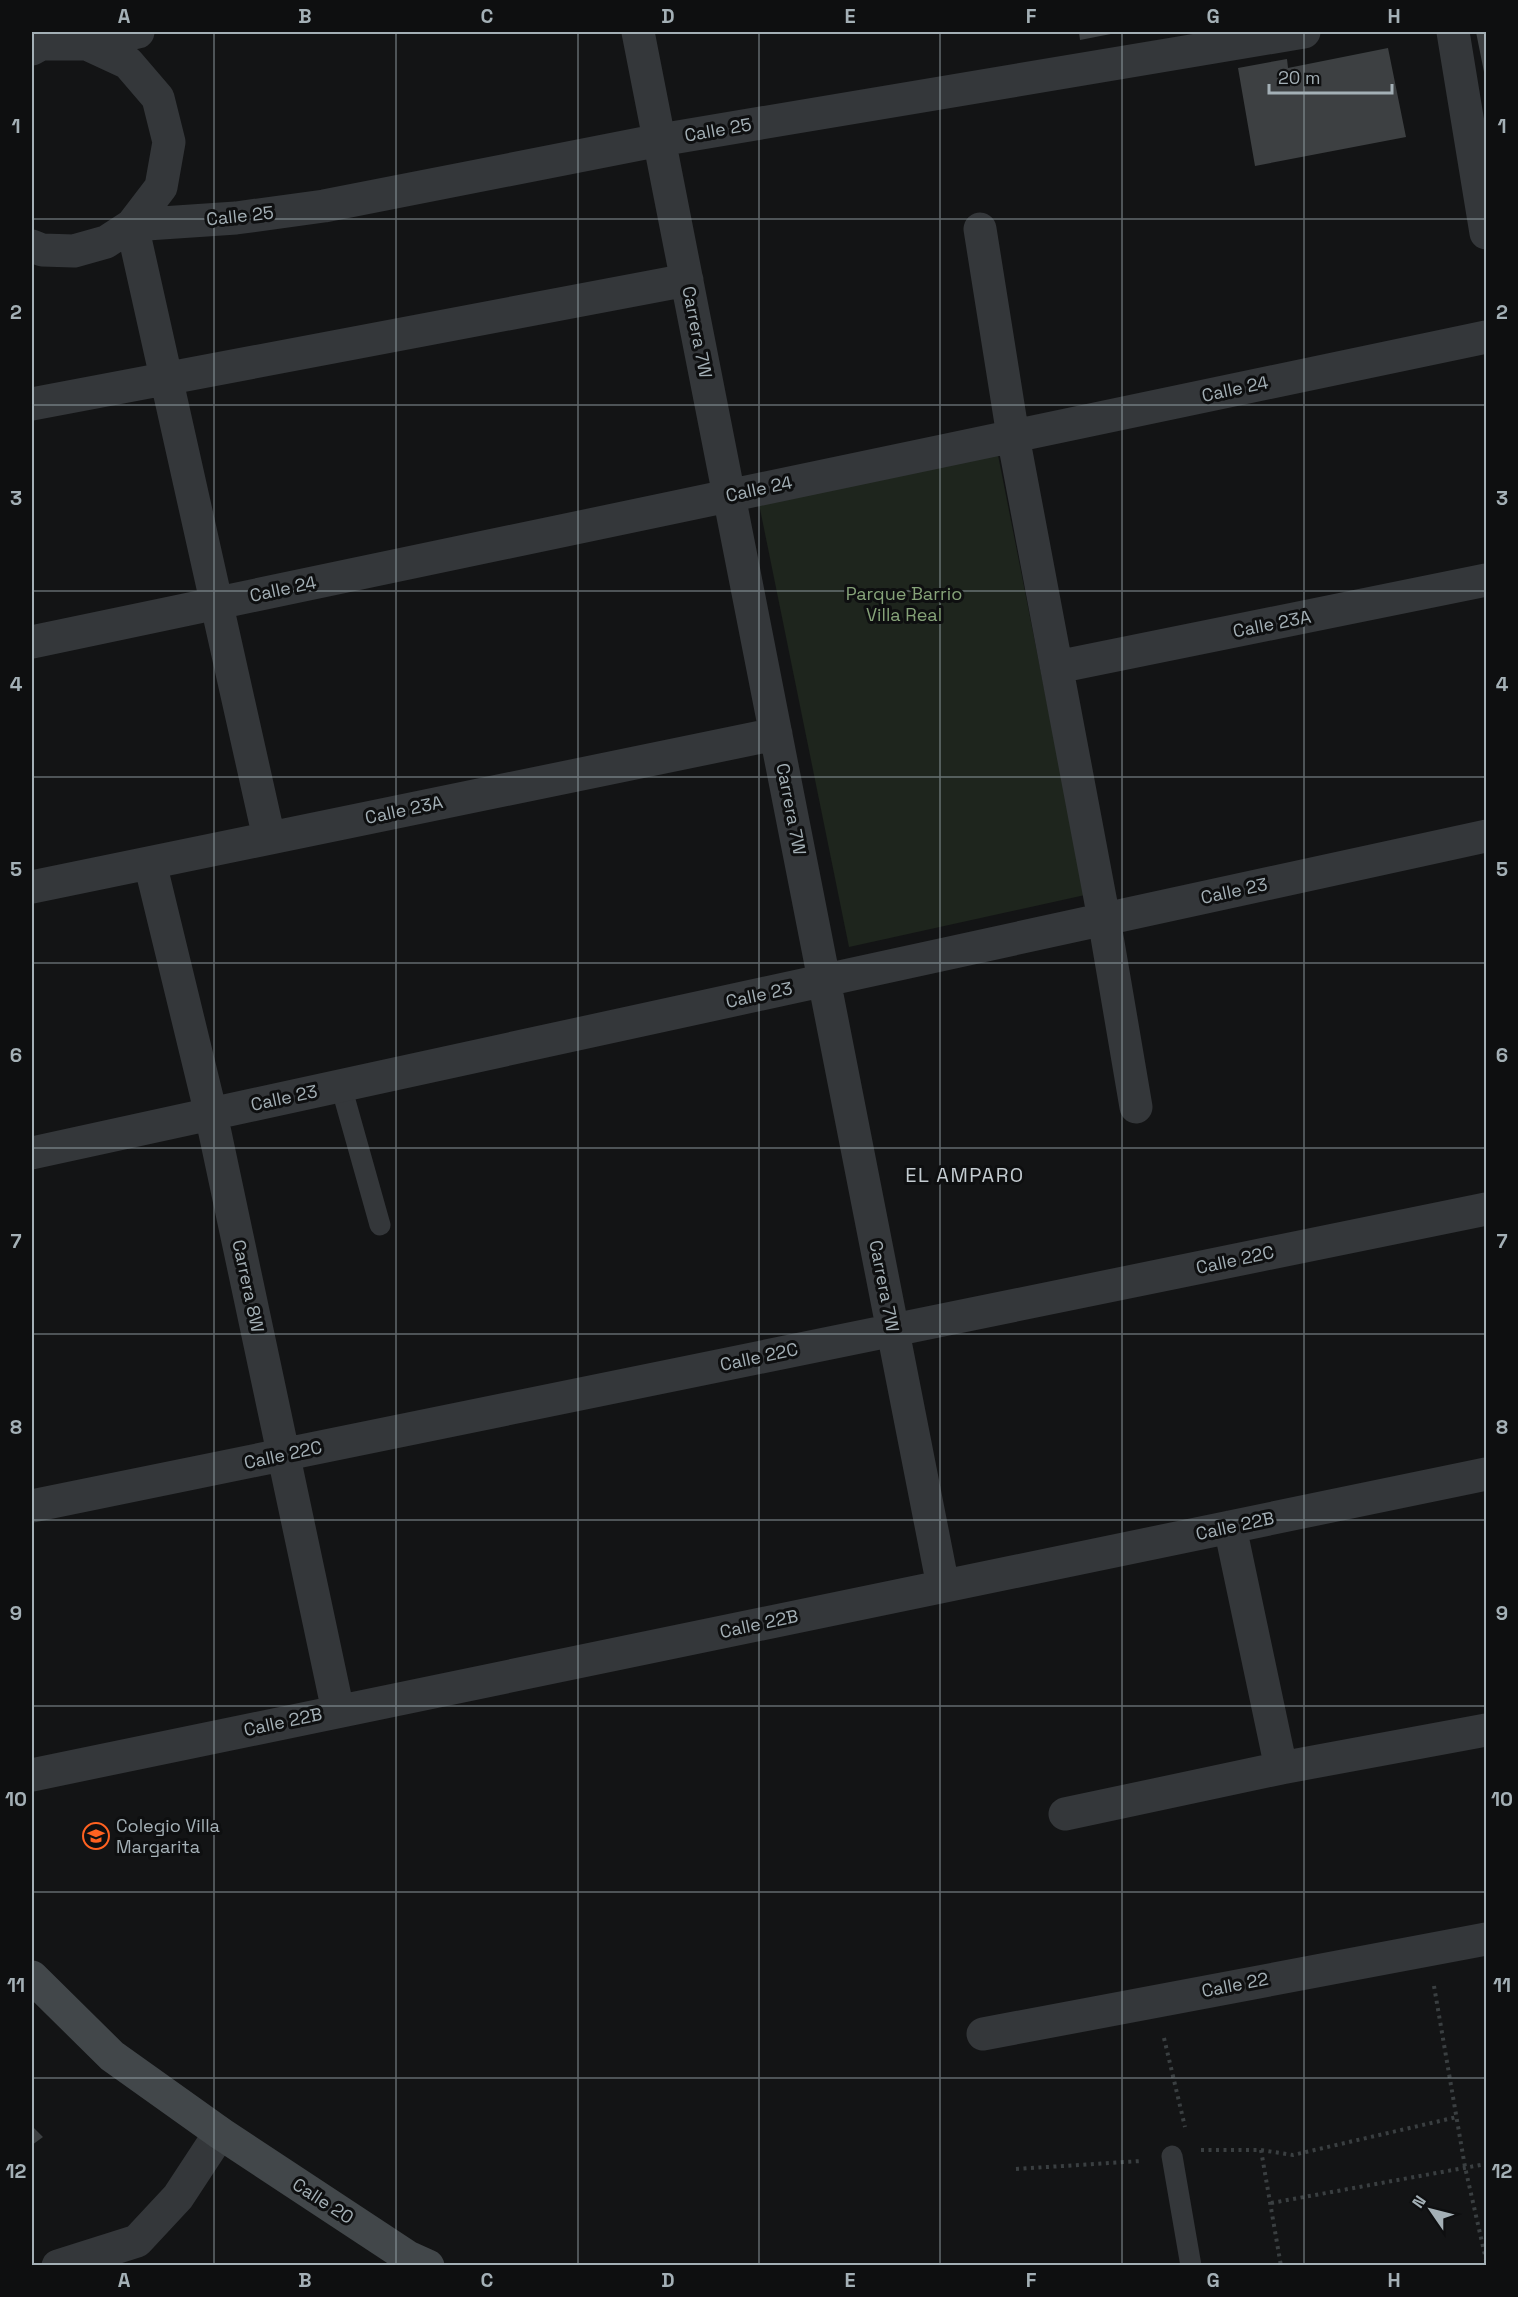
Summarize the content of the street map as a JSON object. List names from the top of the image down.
{
  "streets": {
    "main road": ["Calle 20"],
    "street": [
      "Calle 25",
      "Carrera 7W",
      "Calle 24",
      "Calle 23A",
      "Calle 23",
      "Calle 22C",
      "Carrera 8W",
      "Calle 22B",
      "Calle 22"
    ]
  },
  "crossings": [
    ["Calle 25", "Carrera 7W"],
    ["Carrera 7W", "Calle 24"],
    ["Carrera 7W", "Calle 23A"],
    ["Carrera 7W", "Calle 23"],
    ["Carrera 7W", "Calle 22C"],
    ["Carrera 7W", "Calle 22B"],
    ["Calle 23A", "Carrera 8W"],
    ["Calle 23", "Carrera 8W"],
    ["Calle 22C", "Carrera 8W"],
    ["Carrera 8W", "Calle 22B"]
  ],
  "districts": ["EL AMPARO"],
  "parks": ["Parque Barrio Villa Real"],
  "places": {
    "school or university": ["Colegio Villa Margarita"]
  },
  "scale_bar": "20 m",
  "north": "top left",
  "grid": {
    "columns": [
      "A",
      "B",
      "C",
      "D",
      "E",
      "F",
      "G",
      "H"
    ],
    "rows": [
      "1",
      "2",
      "3",
      "4",
      "5",
      "6",
      "7",
      "8",
      "9",
      "10",
      "11",
      "12"
    ]
  }
}
